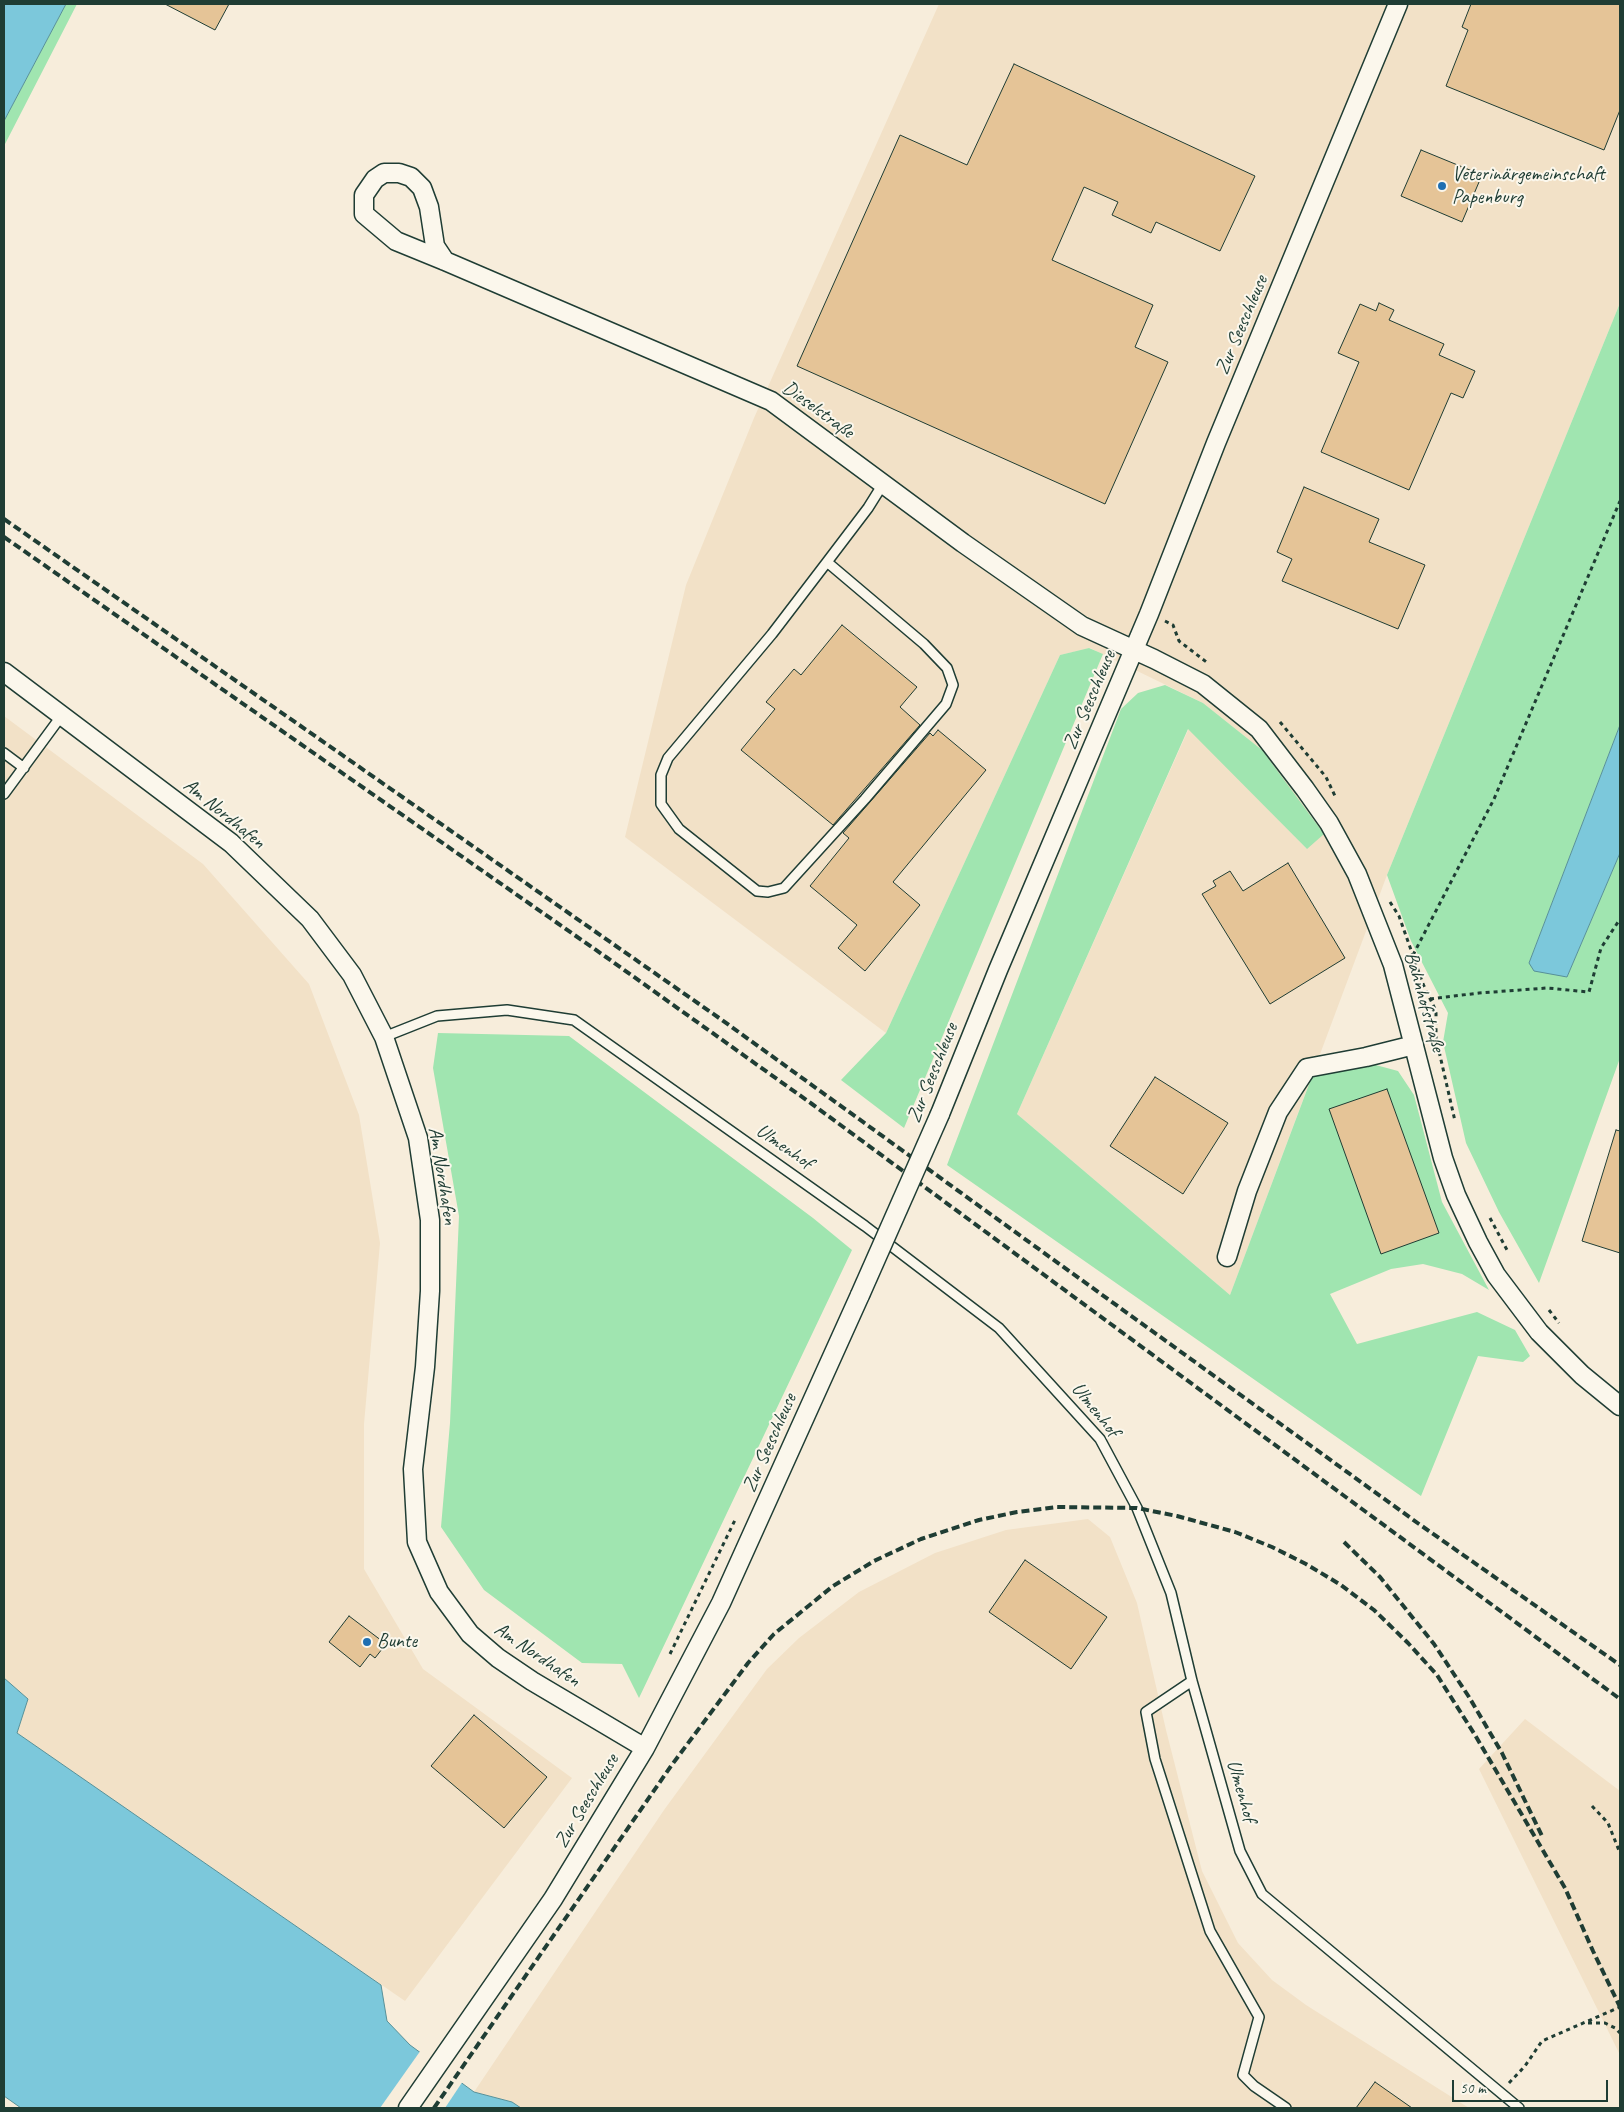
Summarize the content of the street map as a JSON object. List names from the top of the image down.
{
  "streets": {
    "street": [
      "Zur Seeschleuse",
      "Dieselstraße",
      "Am Nordhafen",
      "Bahnhofstraße"
    ],
    "lane": ["Ulmenhof"]
  },
  "crossings": [
    ["Zur Seeschleuse", "Dieselstraße"],
    ["Zur Seeschleuse", "Am Nordhafen"],
    ["Zur Seeschleuse", "Bahnhofstraße"],
    ["Dieselstraße", "Bahnhofstraße"],
    ["Am Nordhafen", "Ulmenhof"]
  ],
  "places": ["Veterinärgemeinschaft Papenburg", "Bunte"],
  "scale_bar": "50 m"
}
